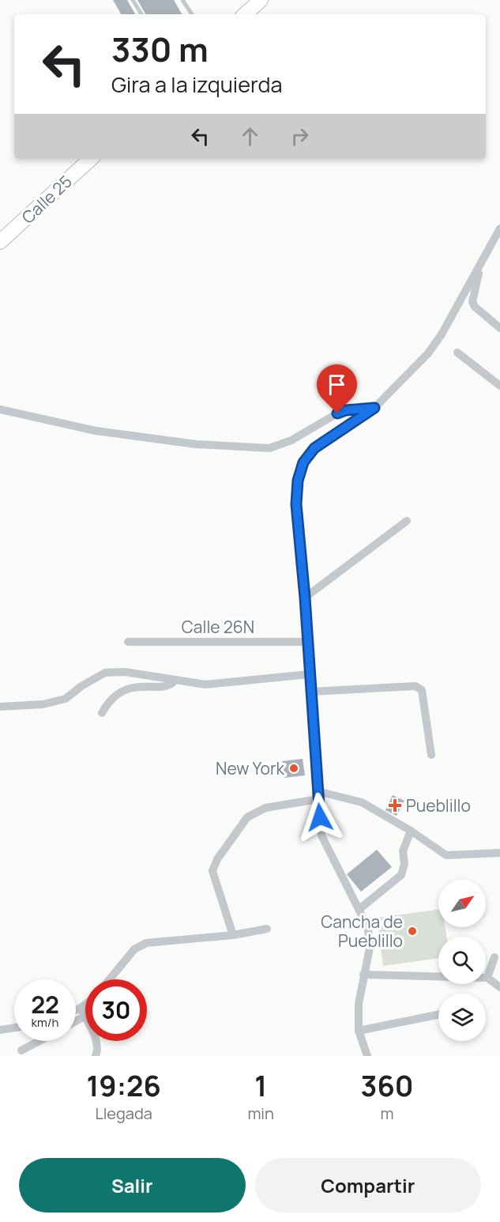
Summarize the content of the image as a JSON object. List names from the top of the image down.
{
  "streets": {
    "main road": ["Calle 25"],
    "street": ["Calle 26N"]
  },
  "places": {
    "other": ["New York", "Cancha de Pueblillo"],
    "health": ["Pueblillo"]
  },
  "north": "top right",
  "page": {
    "turn": ["330 m", "Gira a la izquierda"],
    "speed": "22 km/h",
    "limit": "30",
    "eta": [
      "19:26",
      "Llegada",
      "1",
      "min",
      "360",
      "m"
    ],
    "buttons": ["Salir", "Compartir"]
  }
}
